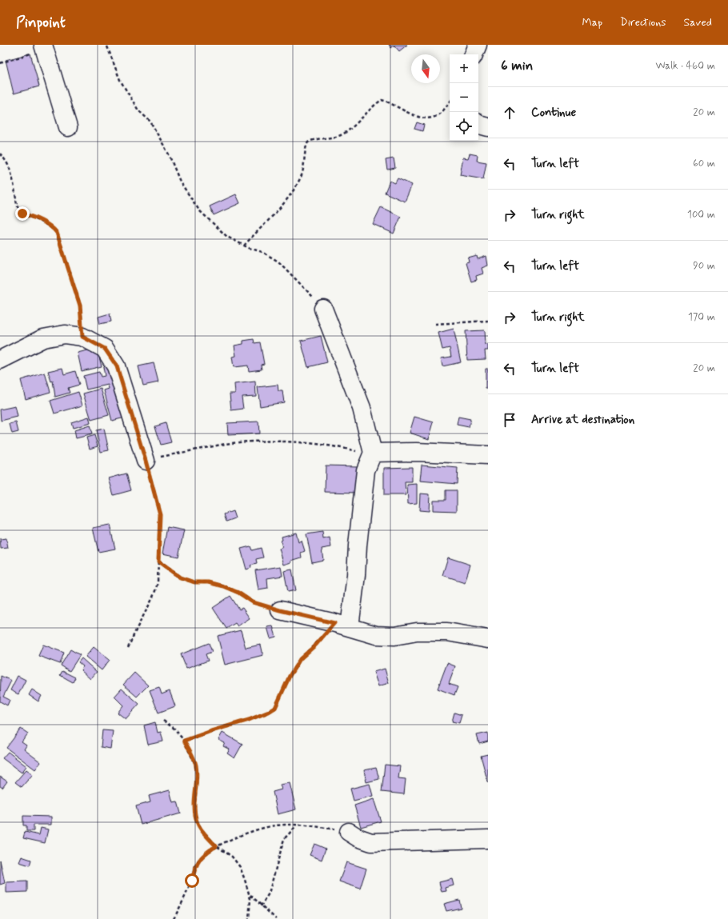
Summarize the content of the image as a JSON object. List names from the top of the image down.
{
  "north": "bottom",
  "page": {
    "header": "Pinpoint",
    "nav": ["Map", "Directions", "Saved"],
    "heading": ["6 min", "Walk · 460 m"],
    "map_buttons": ["+", "−"],
    "list": [
      ["Continue", "20 m"],
      ["Turn left", "60 m"],
      ["Turn right", "100 m"],
      ["Turn left", "90 m"],
      ["Turn right", "170 m"],
      ["Turn left", "20 m"],
      "Arrive at destination"
    ]
  }
}
